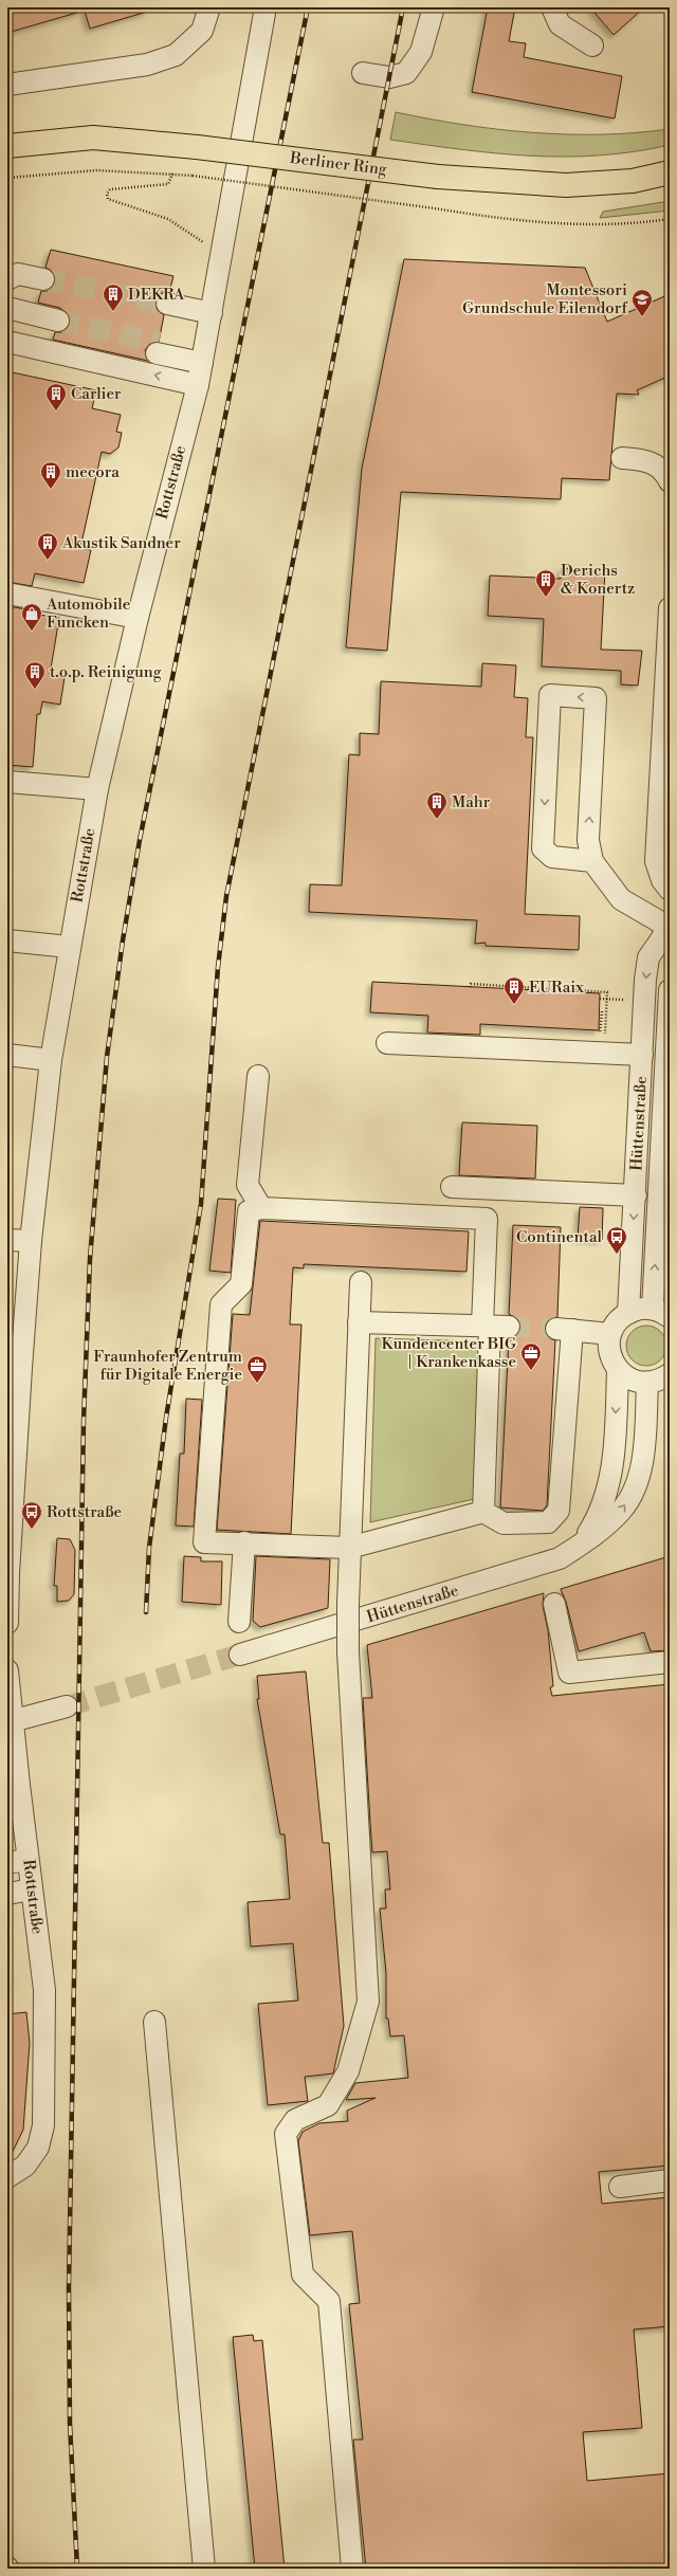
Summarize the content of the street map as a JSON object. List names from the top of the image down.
{
  "streets": {
    "main road": ["Berliner Ring"],
    "street": ["Rottstraße", "Hüttenstraße"]
  },
  "places": {
    "building": [
      "DEKRA",
      "Carlier",
      "mecora",
      "Akustik Sandner",
      "Derichs & Konertz",
      "t.o.p. Reinigung",
      "Mahr",
      "EURaix"
    ],
    "school or university": ["Montessori Grundschule Eilendorf"],
    "shop": ["Automobile Funcken"],
    "bus stop": ["Continental", "Rottstraße"],
    "office": ["Kundencenter BIG | Krankenkasse", "Fraunhofer Zentrum für Digitale Energie"]
  }
}
